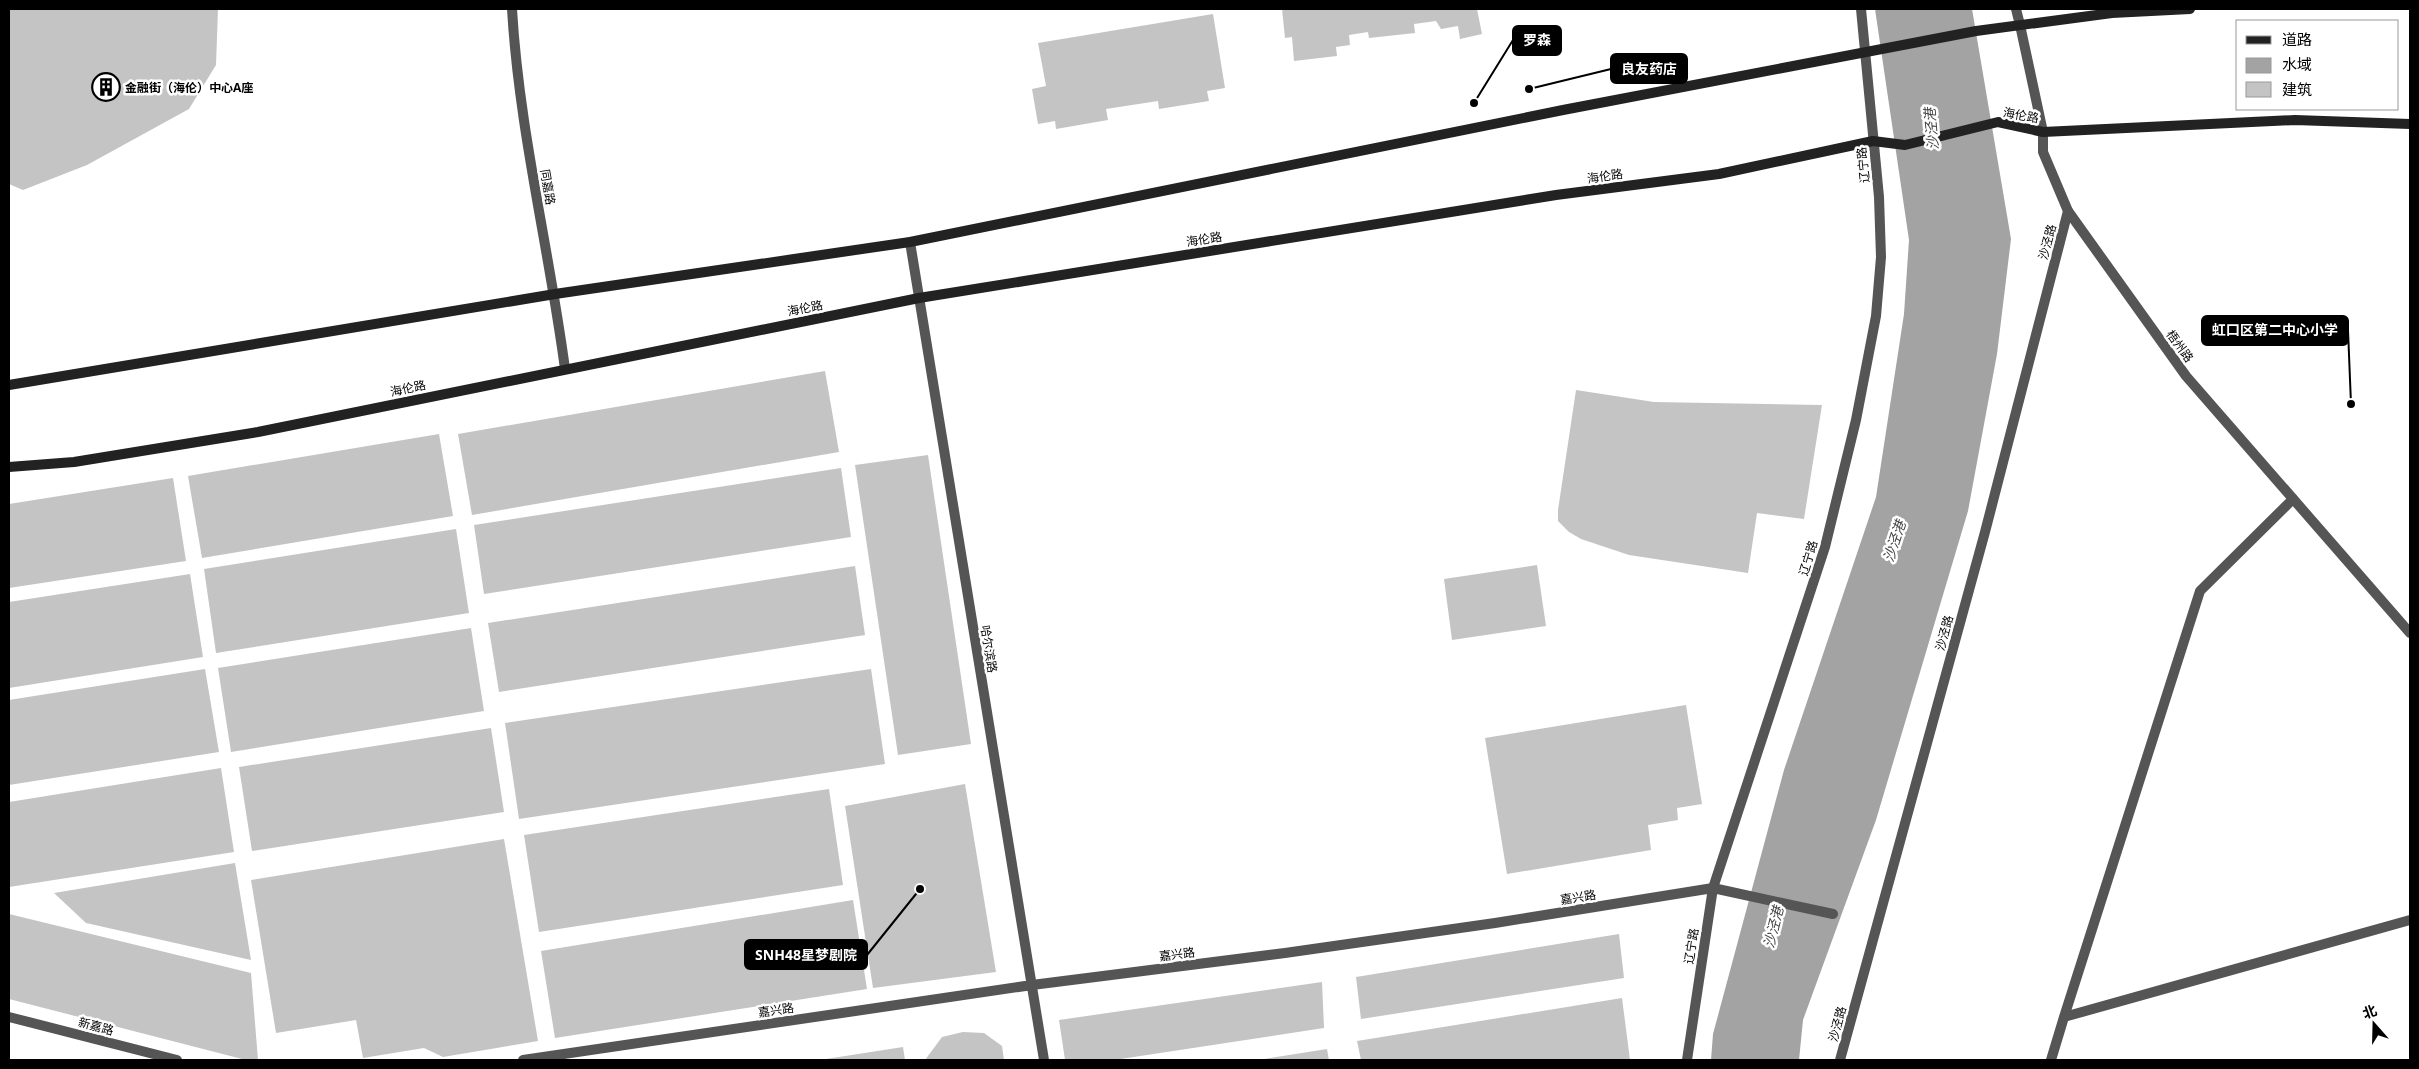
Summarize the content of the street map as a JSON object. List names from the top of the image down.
{
  "streets": {
    "main road": ["海伦路"],
    "street": [
      "辽宁路",
      "同嘉路",
      "沙泾路",
      "梧州路",
      "哈尔滨路",
      "嘉兴路",
      "新嘉路"
    ]
  },
  "crossings": [
    ["海伦路", "辽宁路"],
    ["海伦路", "同嘉路"],
    ["海伦路", "梧州路"],
    ["海伦路", "哈尔滨路"],
    ["辽宁路", "嘉兴路"],
    ["沙泾路", "梧州路"],
    ["哈尔滨路", "嘉兴路"]
  ],
  "water": ["沙泾港"],
  "places": {
    "building": ["金融街（海伦）中心A座"],
    "other": [
      "良友药店",
      "罗森",
      "虹口区第二中心小学",
      "SNH48星梦剧院"
    ]
  },
  "legend": ["道路", "水域", "建筑"],
  "north": "top"
}
